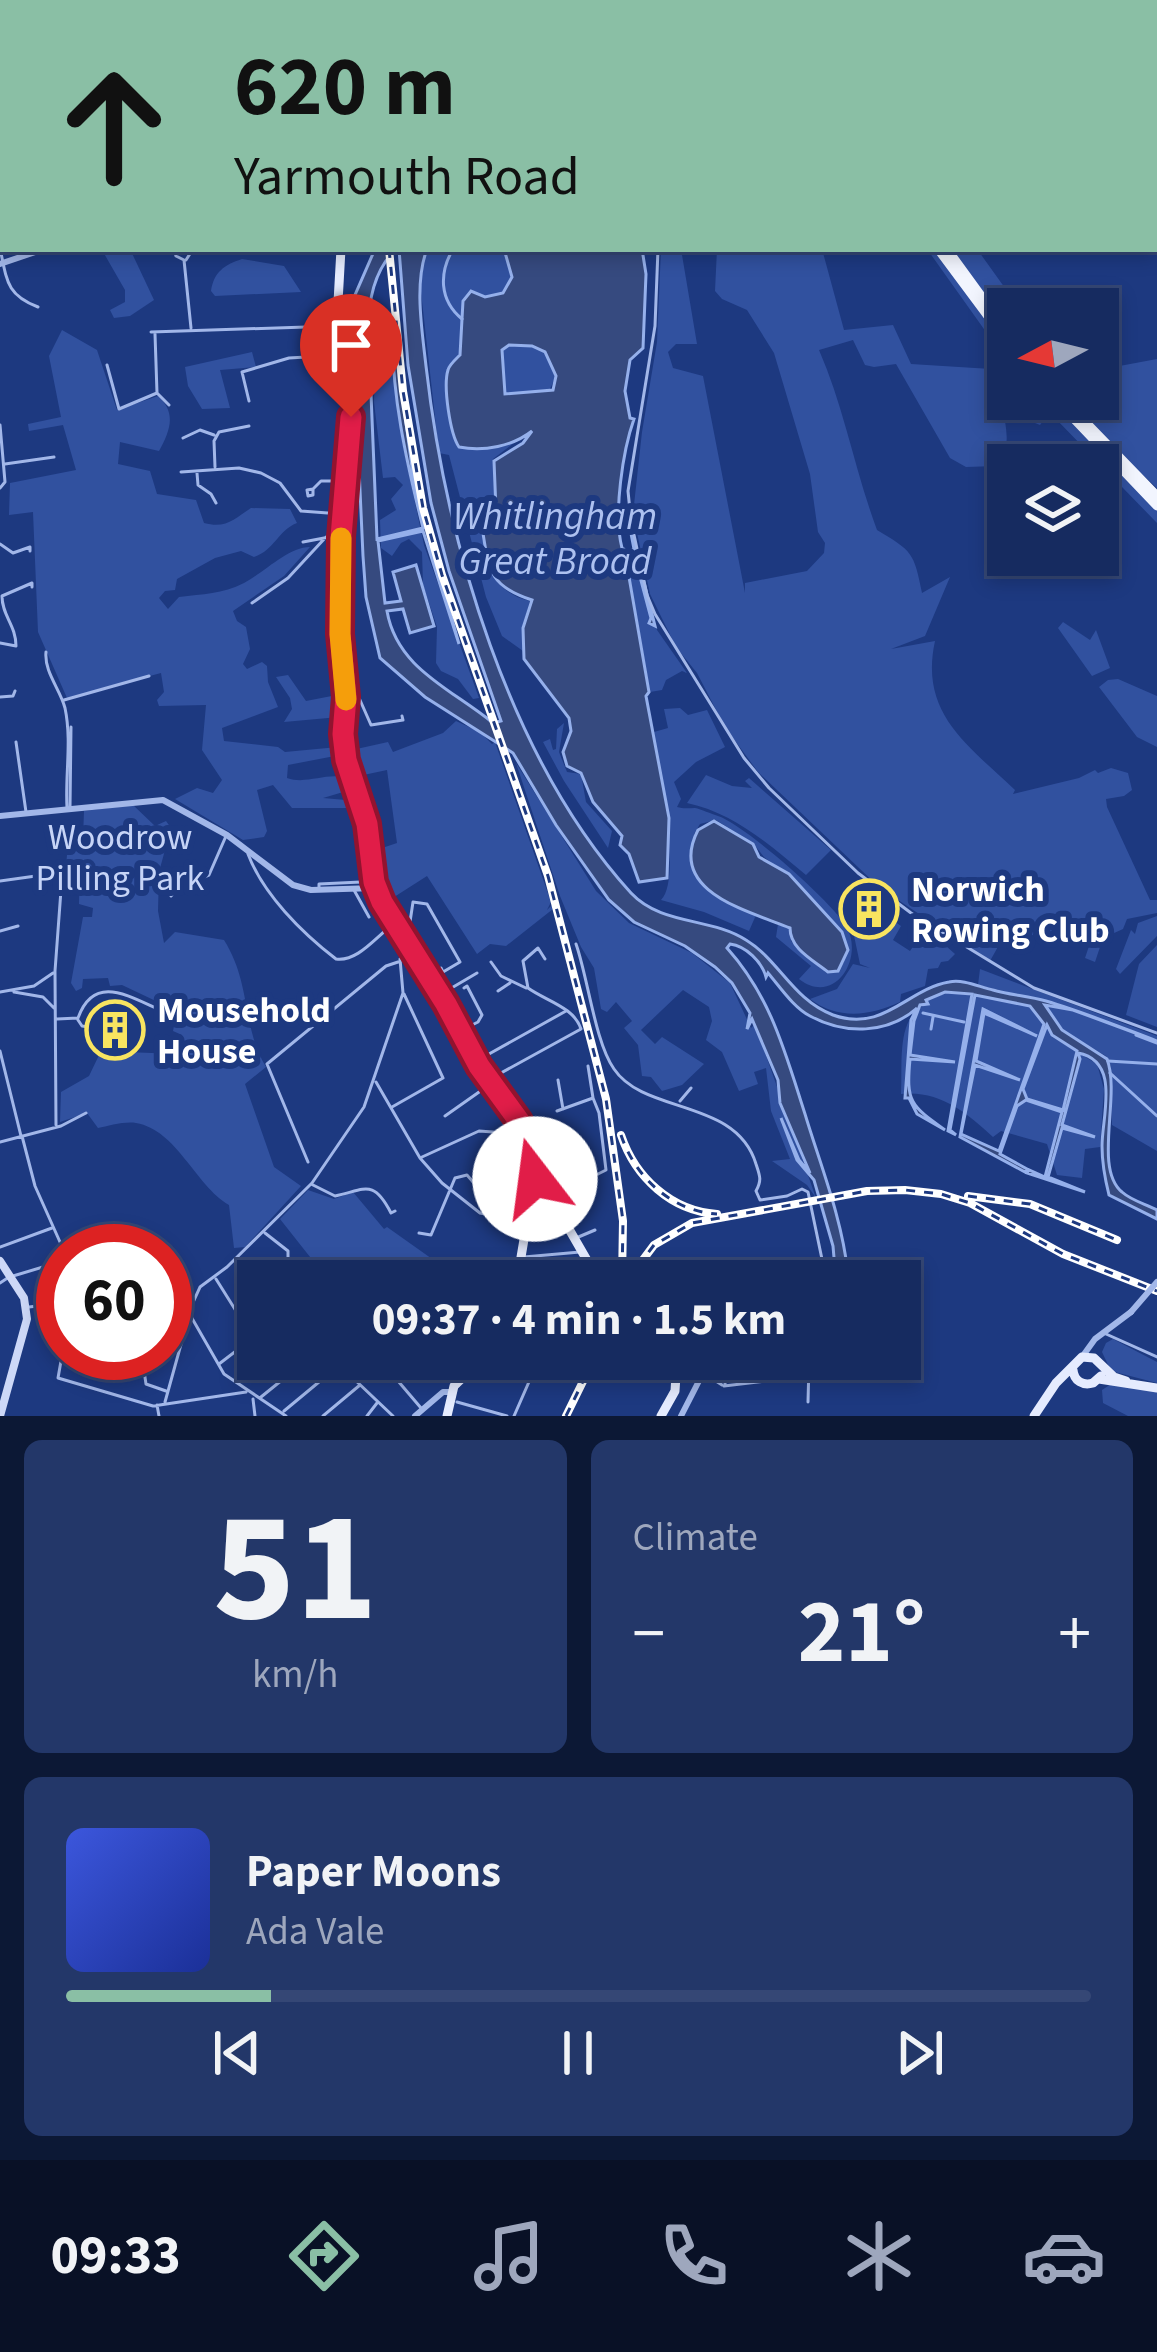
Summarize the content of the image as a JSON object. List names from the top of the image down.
{
  "water": ["Whitlingham Great Broad"],
  "parks": ["Woodrow Pilling Park"],
  "places": {
    "building": ["Norwich Rowing Club", "Mousehold House"]
  },
  "north": "left",
  "page": {
    "turn": ["620 m", "Yarmouth Road"],
    "limit": "60",
    "trip": "09:37 · 4 min · 1.5 km",
    "tile": [
      ["51", "km/h"],
      "Climate"
    ],
    "heat": ["−", "21°", "+"],
    "song": ["Paper Moons", "Ada Vale"],
    "tabs": "09:33"
  }
}
